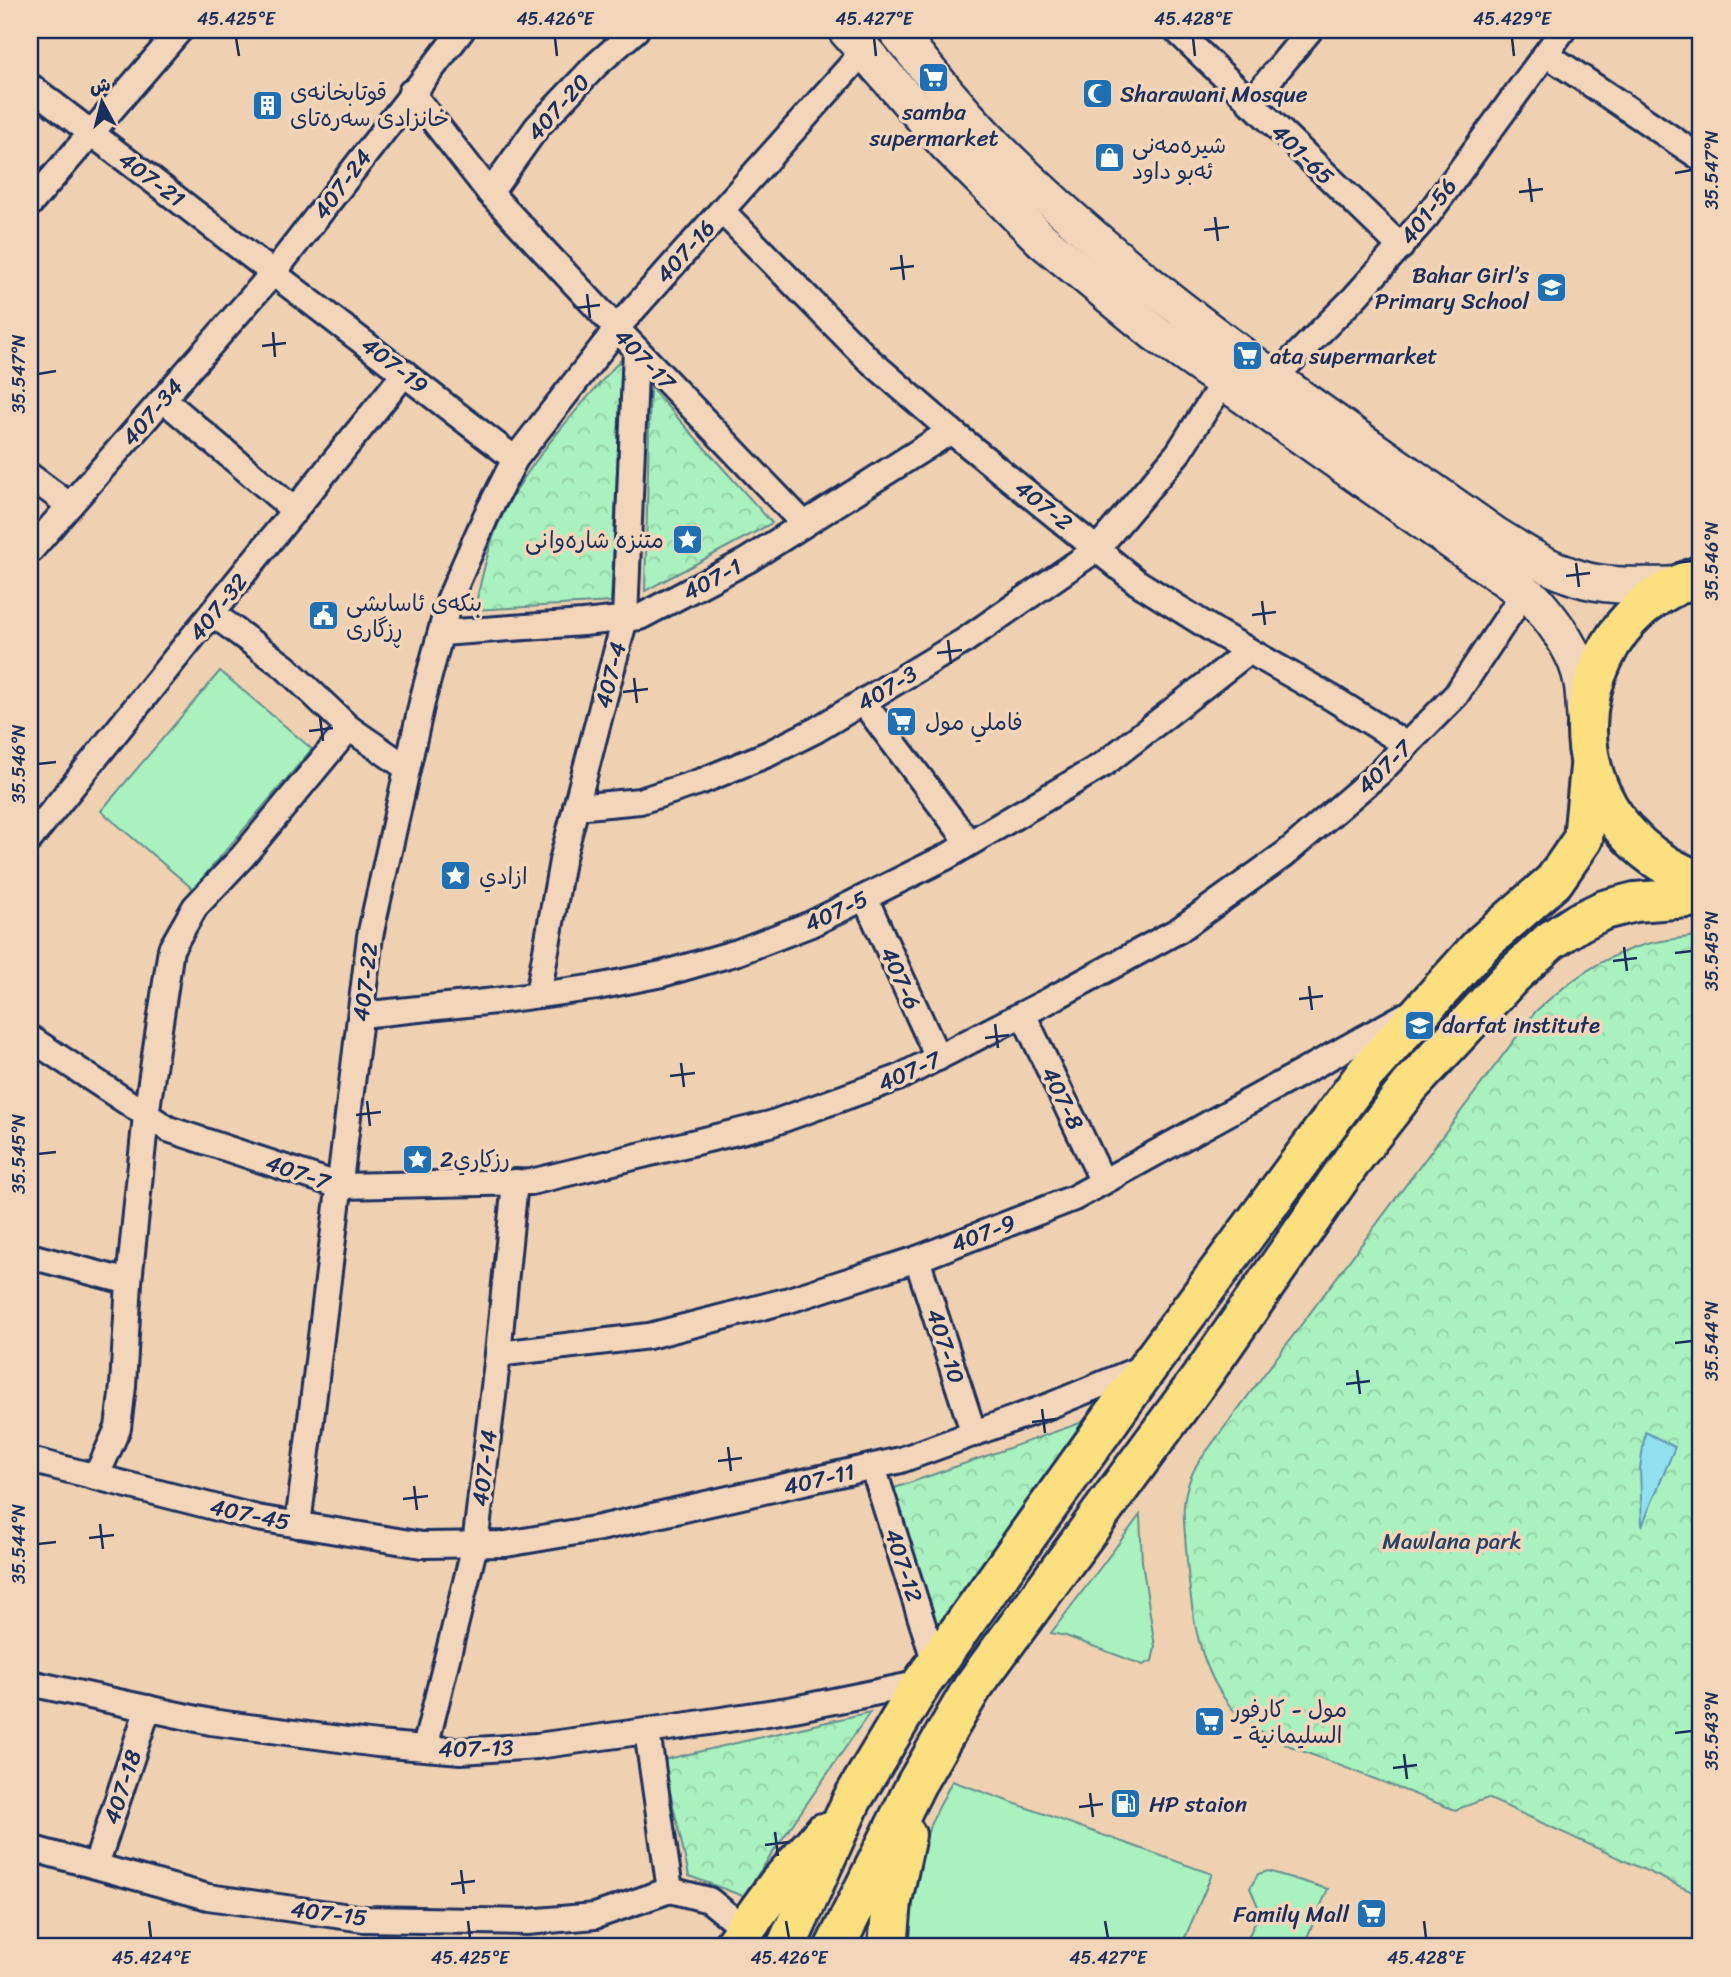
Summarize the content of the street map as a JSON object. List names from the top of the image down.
{
  "streets": {
    "street": [
      "407-20",
      "401-65",
      "407-21",
      "407-24",
      "401-56",
      "407-16",
      "407-17",
      "407-19",
      "407-34",
      "407-2",
      "407-1",
      "407-32",
      "407-4",
      "407-3",
      "407-7",
      "407-5",
      "407-6",
      "407-22",
      "407-8",
      "407-9",
      "407-10",
      "407-14",
      "407-11",
      "407-45",
      "407-12",
      "407-13",
      "407-18",
      "407-15"
    ]
  },
  "crossings": [
    ["407-20", "407-17"],
    ["401-65", "401-56"],
    ["407-21", "407-24"],
    ["407-21", "407-19"],
    ["407-21", "407-34"],
    ["407-24", "407-17"],
    ["407-24", "407-19"],
    ["407-24", "407-34"],
    ["407-16", "407-17"],
    ["407-16", "407-19"],
    ["407-16", "407-2"],
    ["407-16", "407-22"],
    ["407-17", "407-1"],
    ["407-17", "407-4"],
    ["407-19", "407-34"],
    ["407-19", "407-32"],
    ["407-19", "407-22"],
    ["407-2", "407-1"],
    ["407-2", "407-3"],
    ["407-2", "407-7"],
    ["407-2", "407-5"],
    ["407-1", "407-4"],
    ["407-1", "407-22"],
    ["407-4", "407-3"],
    ["407-4", "407-5"],
    ["407-7", "407-6"],
    ["407-7", "407-22"],
    ["407-7", "407-8"],
    ["407-7", "407-14"],
    ["407-5", "407-6"],
    ["407-5", "407-22"],
    ["407-22", "407-45"],
    ["407-8", "407-9"],
    ["407-9", "407-10"],
    ["407-9", "407-14"],
    ["407-10", "407-11"],
    ["407-14", "407-11"],
    ["407-14", "407-45"],
    ["407-14", "407-13"],
    ["407-11", "407-45"],
    ["407-11", "407-12"],
    ["407-12", "407-13"],
    ["407-13", "407-18"],
    ["407-18", "407-15"]
  ],
  "parks": ["Mawlana park"],
  "places": {
    "supermarket": [
      "samba supermarket",
      "ata supermarket",
      "فاملي مول",
      "مول - كارفور - السليمانية",
      "Family Mall"
    ],
    "mosque": ["Sharawani Mosque"],
    "building": ["قوتابخانەی خانزادی سەرەتای"],
    "shop": ["شیرەمەنی ئەبو داود"],
    "school or university": ["Bahar Girl’s Primary School", "darfat institute"],
    "place": ["متنزه شارەوانی", "ازادي", "رزكاري2"],
    "public building": ["بنکەی ئاسایشی ڕزگاری"],
    "fuel station": ["HP staion"]
  },
  "north": "top",
  "coordinates": [
    "45.425°E",
    "45.426°E",
    "45.427°E",
    "45.428°E",
    "45.429°E",
    "35.547°N",
    "35.546°N",
    "35.545°N",
    "35.544°N",
    "35.543°N",
    "45.424°E"
  ]
}
